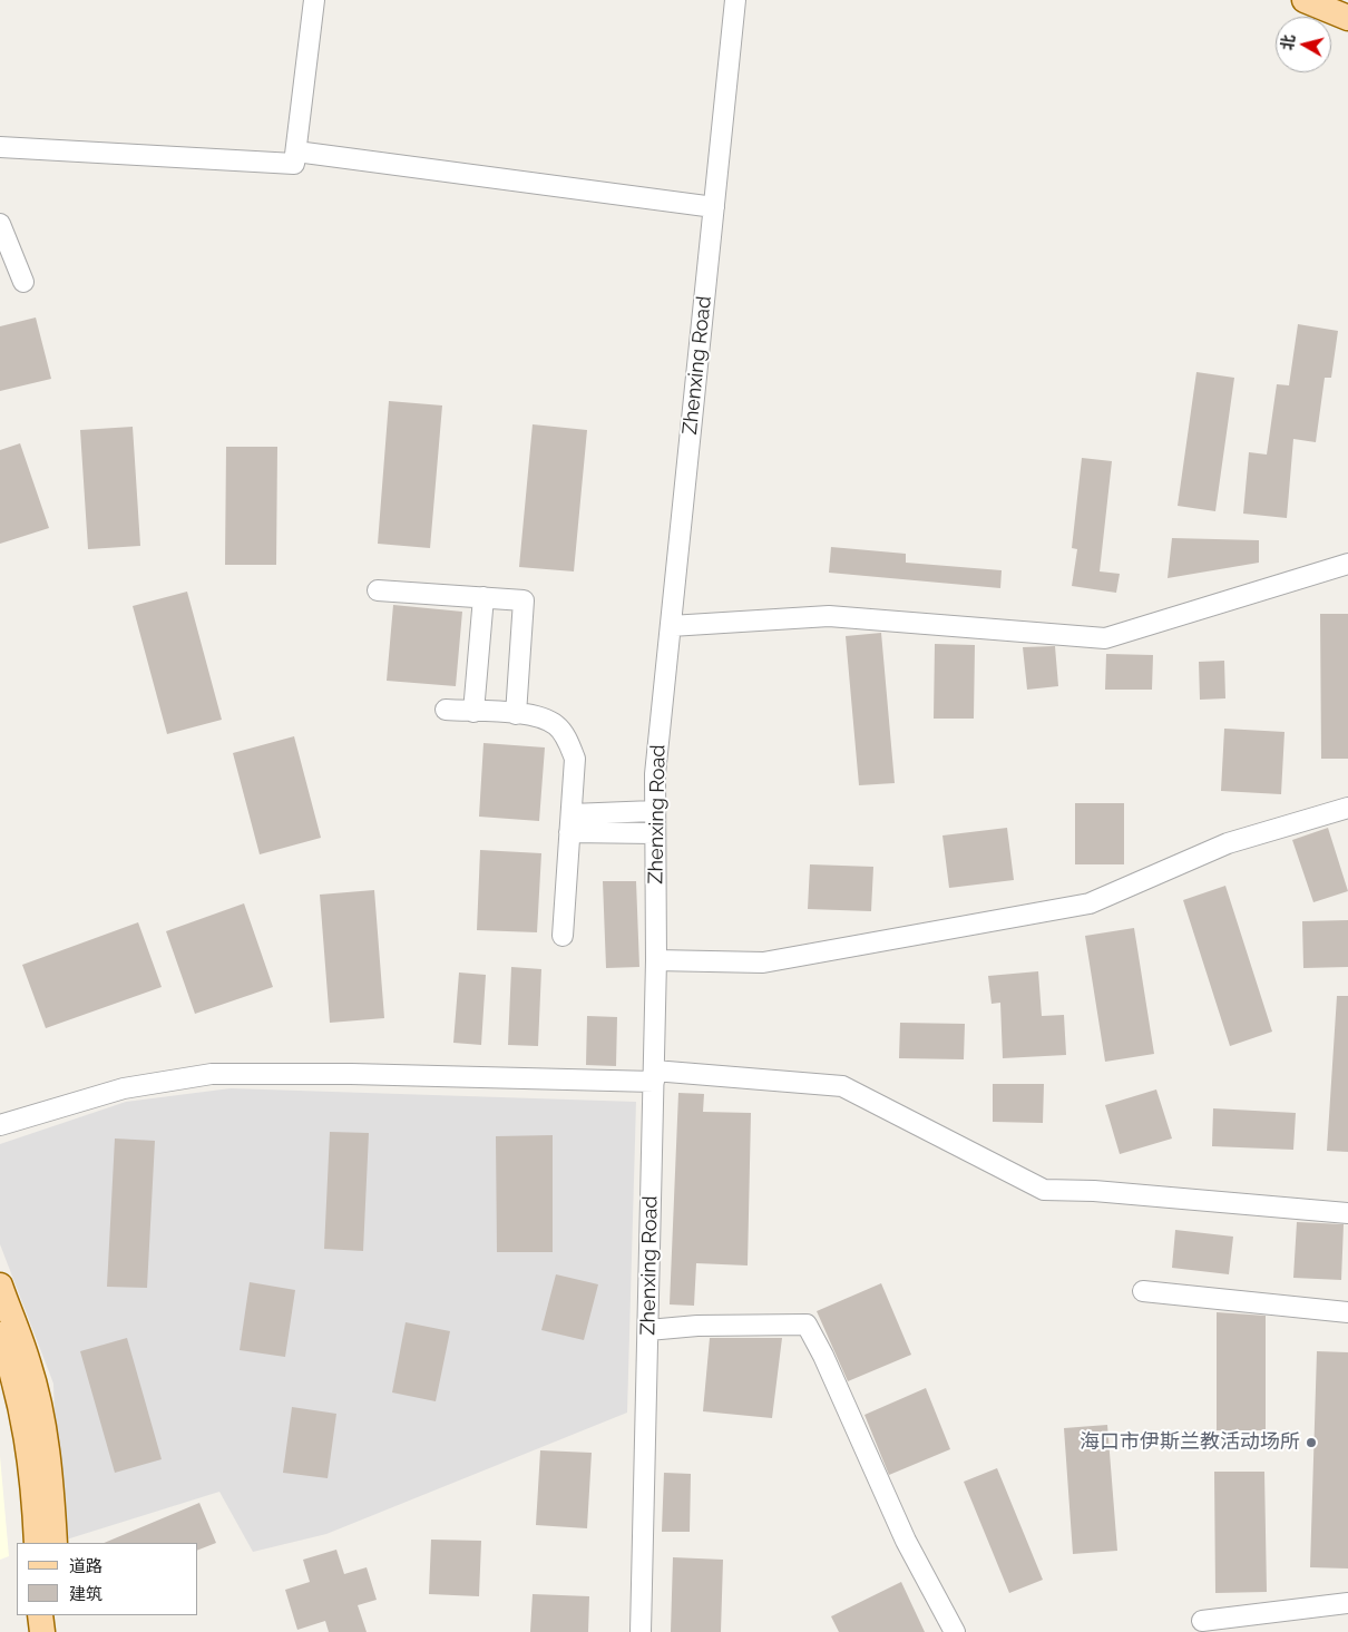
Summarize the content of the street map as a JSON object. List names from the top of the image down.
{
  "streets": {
    "street": ["Zhenxing Road"]
  },
  "places": ["海口市伊斯兰教活动场所"],
  "legend": ["道路", "建筑"],
  "north": "left"
}
